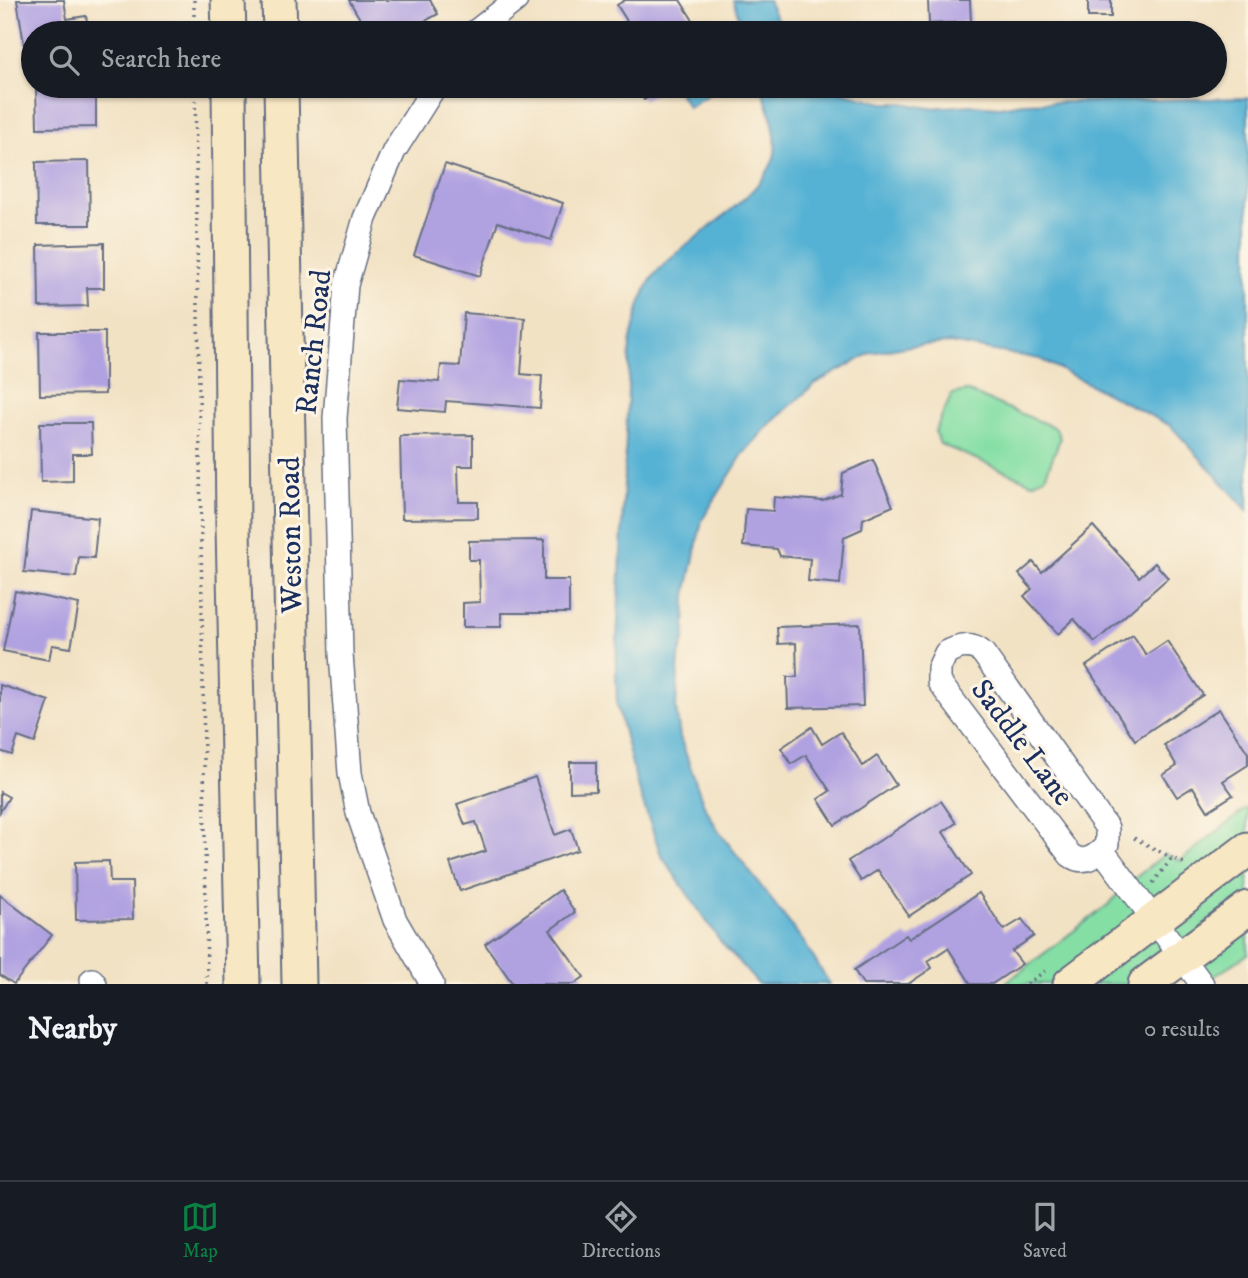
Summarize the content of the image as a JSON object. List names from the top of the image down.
{
  "streets": {
    "main road": ["Weston Road"],
    "street": ["Ranch Road", "Saddle Lane"]
  },
  "page": {
    "search": "Search here",
    "heading": ["Nearby", "0 results"],
    "nav": ["Map", "Directions", "Saved"]
  }
}
